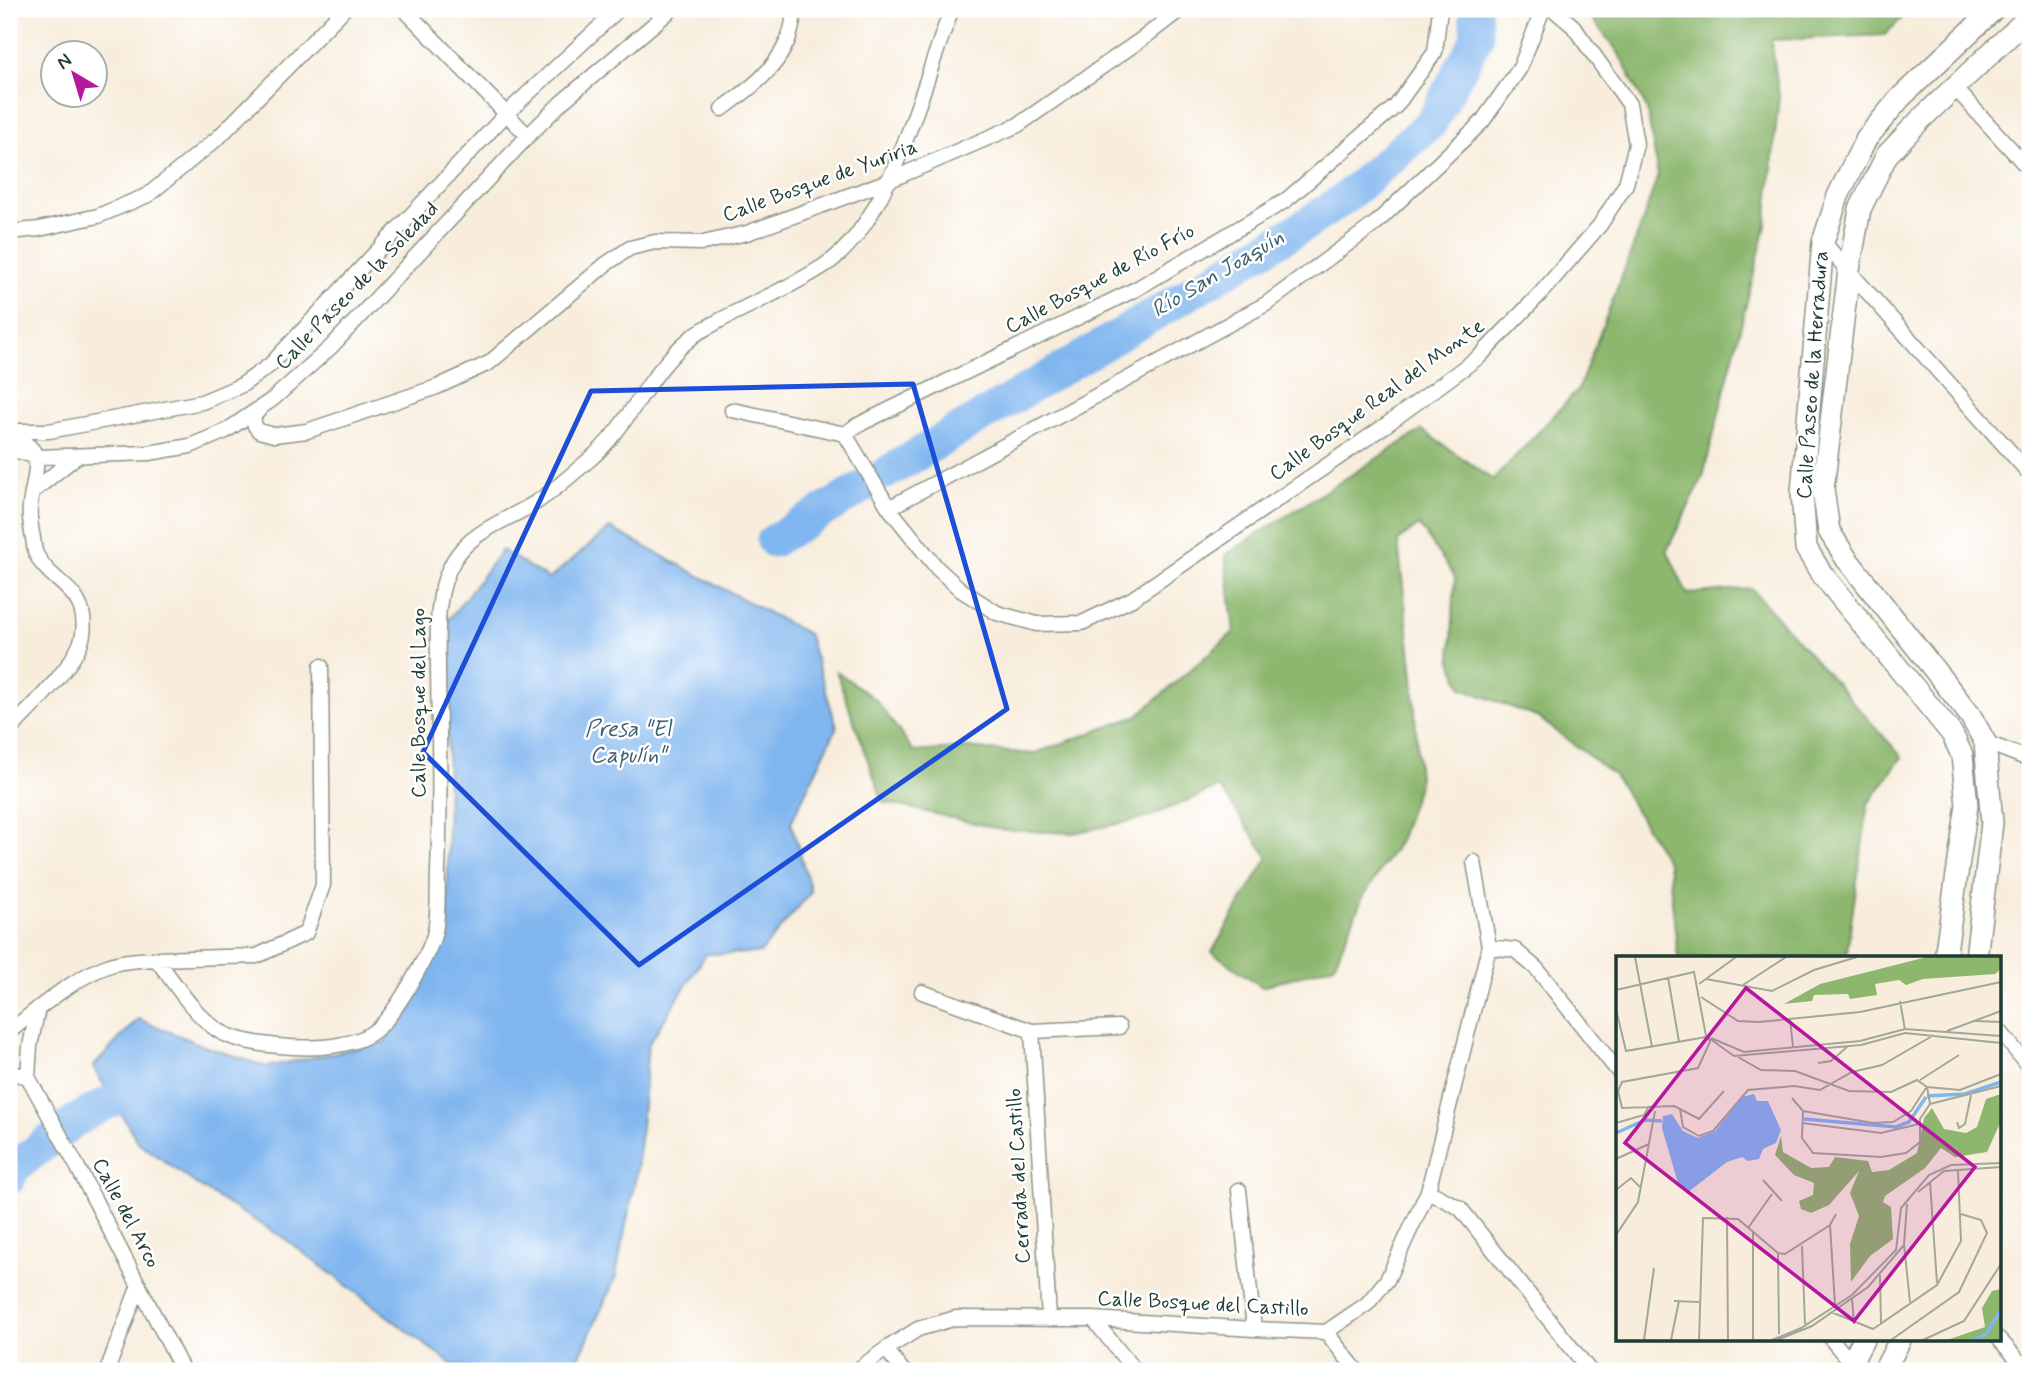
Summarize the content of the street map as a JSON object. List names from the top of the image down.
{
  "streets": {
    "main road": ["Calle Paseo de la Herradura"],
    "street": [
      "Calle Bosque de Yuriria",
      "Calle Bosque de Río Frío",
      "Calle Paseo de la Soledad",
      "Calle Bosque Real del Monte",
      "Calle Bosque del Lago",
      "Cerrada del Castillo",
      "Calle del Arco",
      "Calle Bosque del Castillo"
    ]
  },
  "crossings": [
    ["Calle Bosque de Yuriria", "Calle Paseo de la Soledad"],
    ["Calle Bosque de Yuriria", "Calle Bosque del Lago"],
    ["Cerrada del Castillo", "Calle Bosque del Castillo"]
  ],
  "water": ["Río San Joaquín", "Presa \"El Capulín\""],
  "north": "top left"
}
